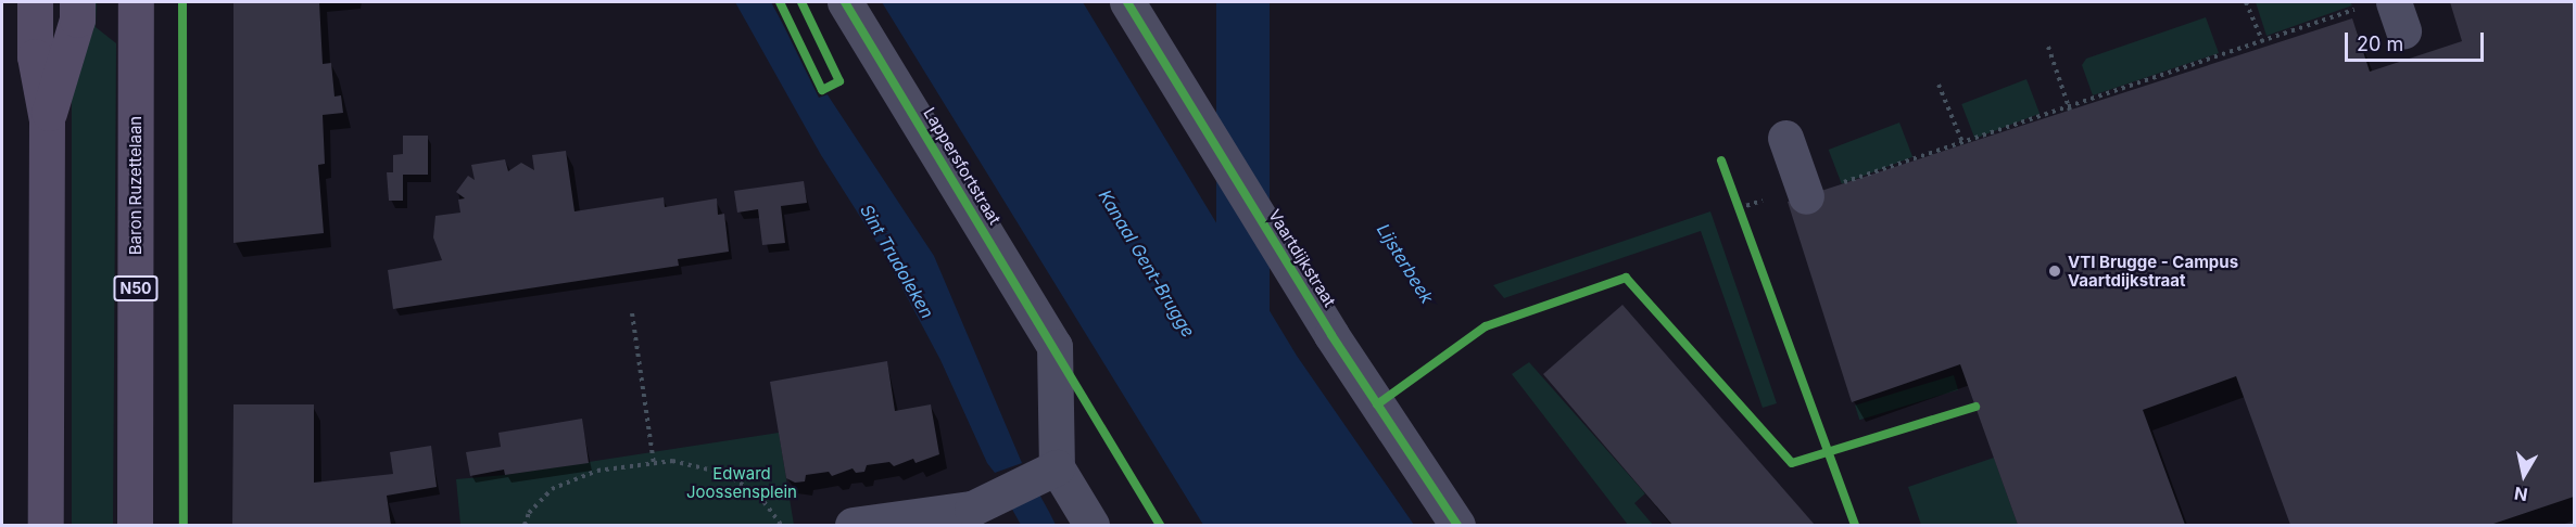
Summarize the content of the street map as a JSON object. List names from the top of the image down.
{
  "streets": {
    "main road": ["Baron Ruzettelaan", "N50"],
    "street": ["Lappersfortstraat", "Vaartdijkstraat"]
  },
  "water": ["Sint Trudoleken", "Kanaal Gent-Brugge", "Lijsterbeek"],
  "parks": ["Edward Joossensplein"],
  "places": ["VTI Brugge - Campus Vaartdijkstraat"],
  "scale_bar": "20 m",
  "north": "bottom"
}
